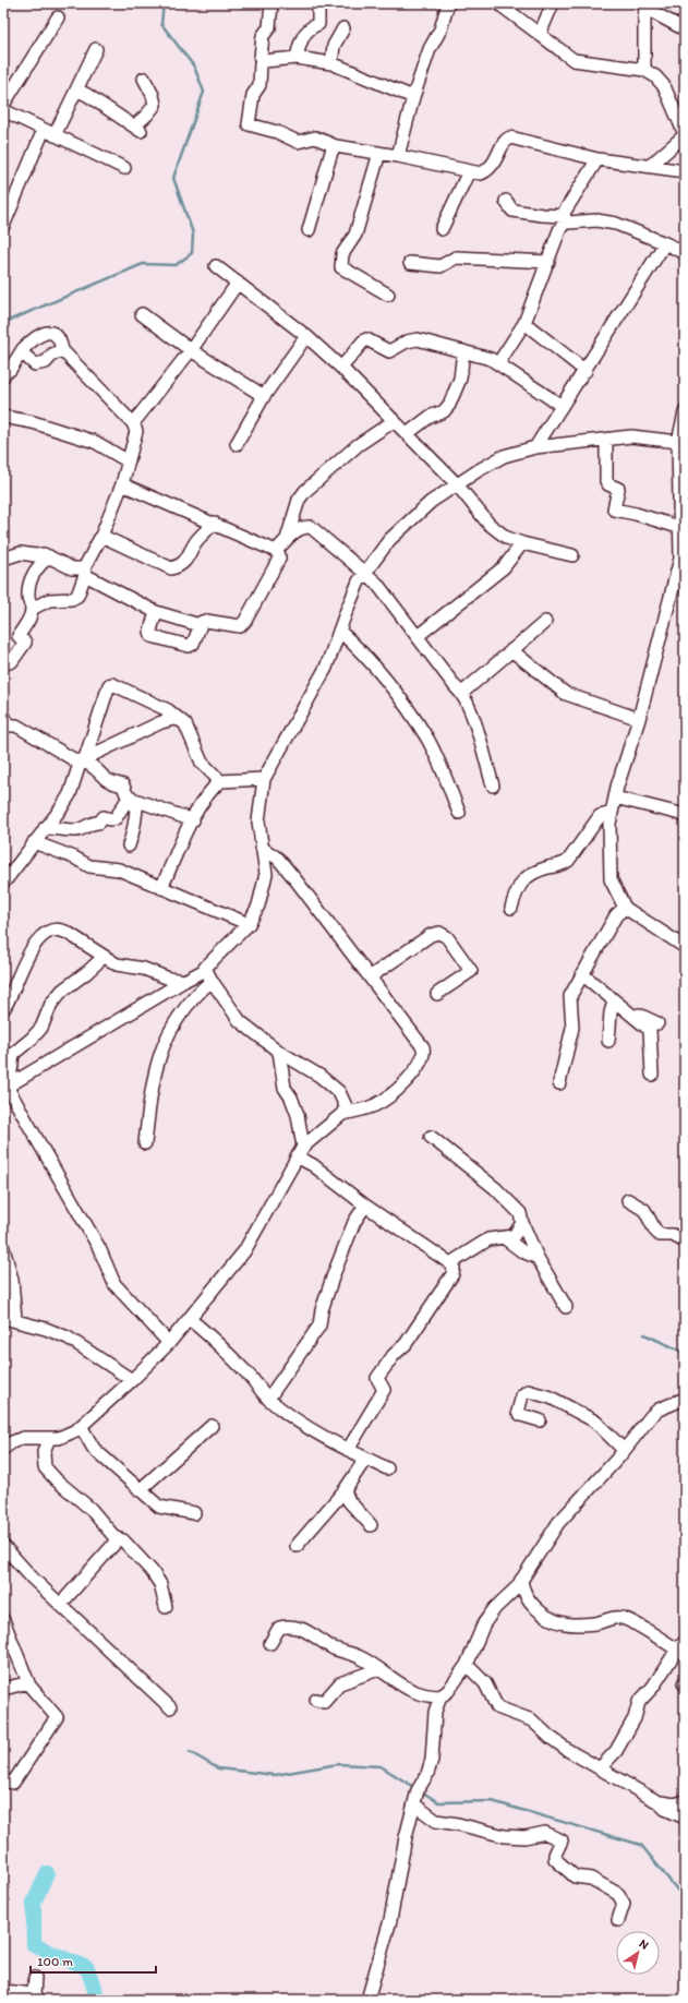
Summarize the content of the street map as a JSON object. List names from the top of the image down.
{
  "scale_bar": "100 m",
  "north": "top right"
}
